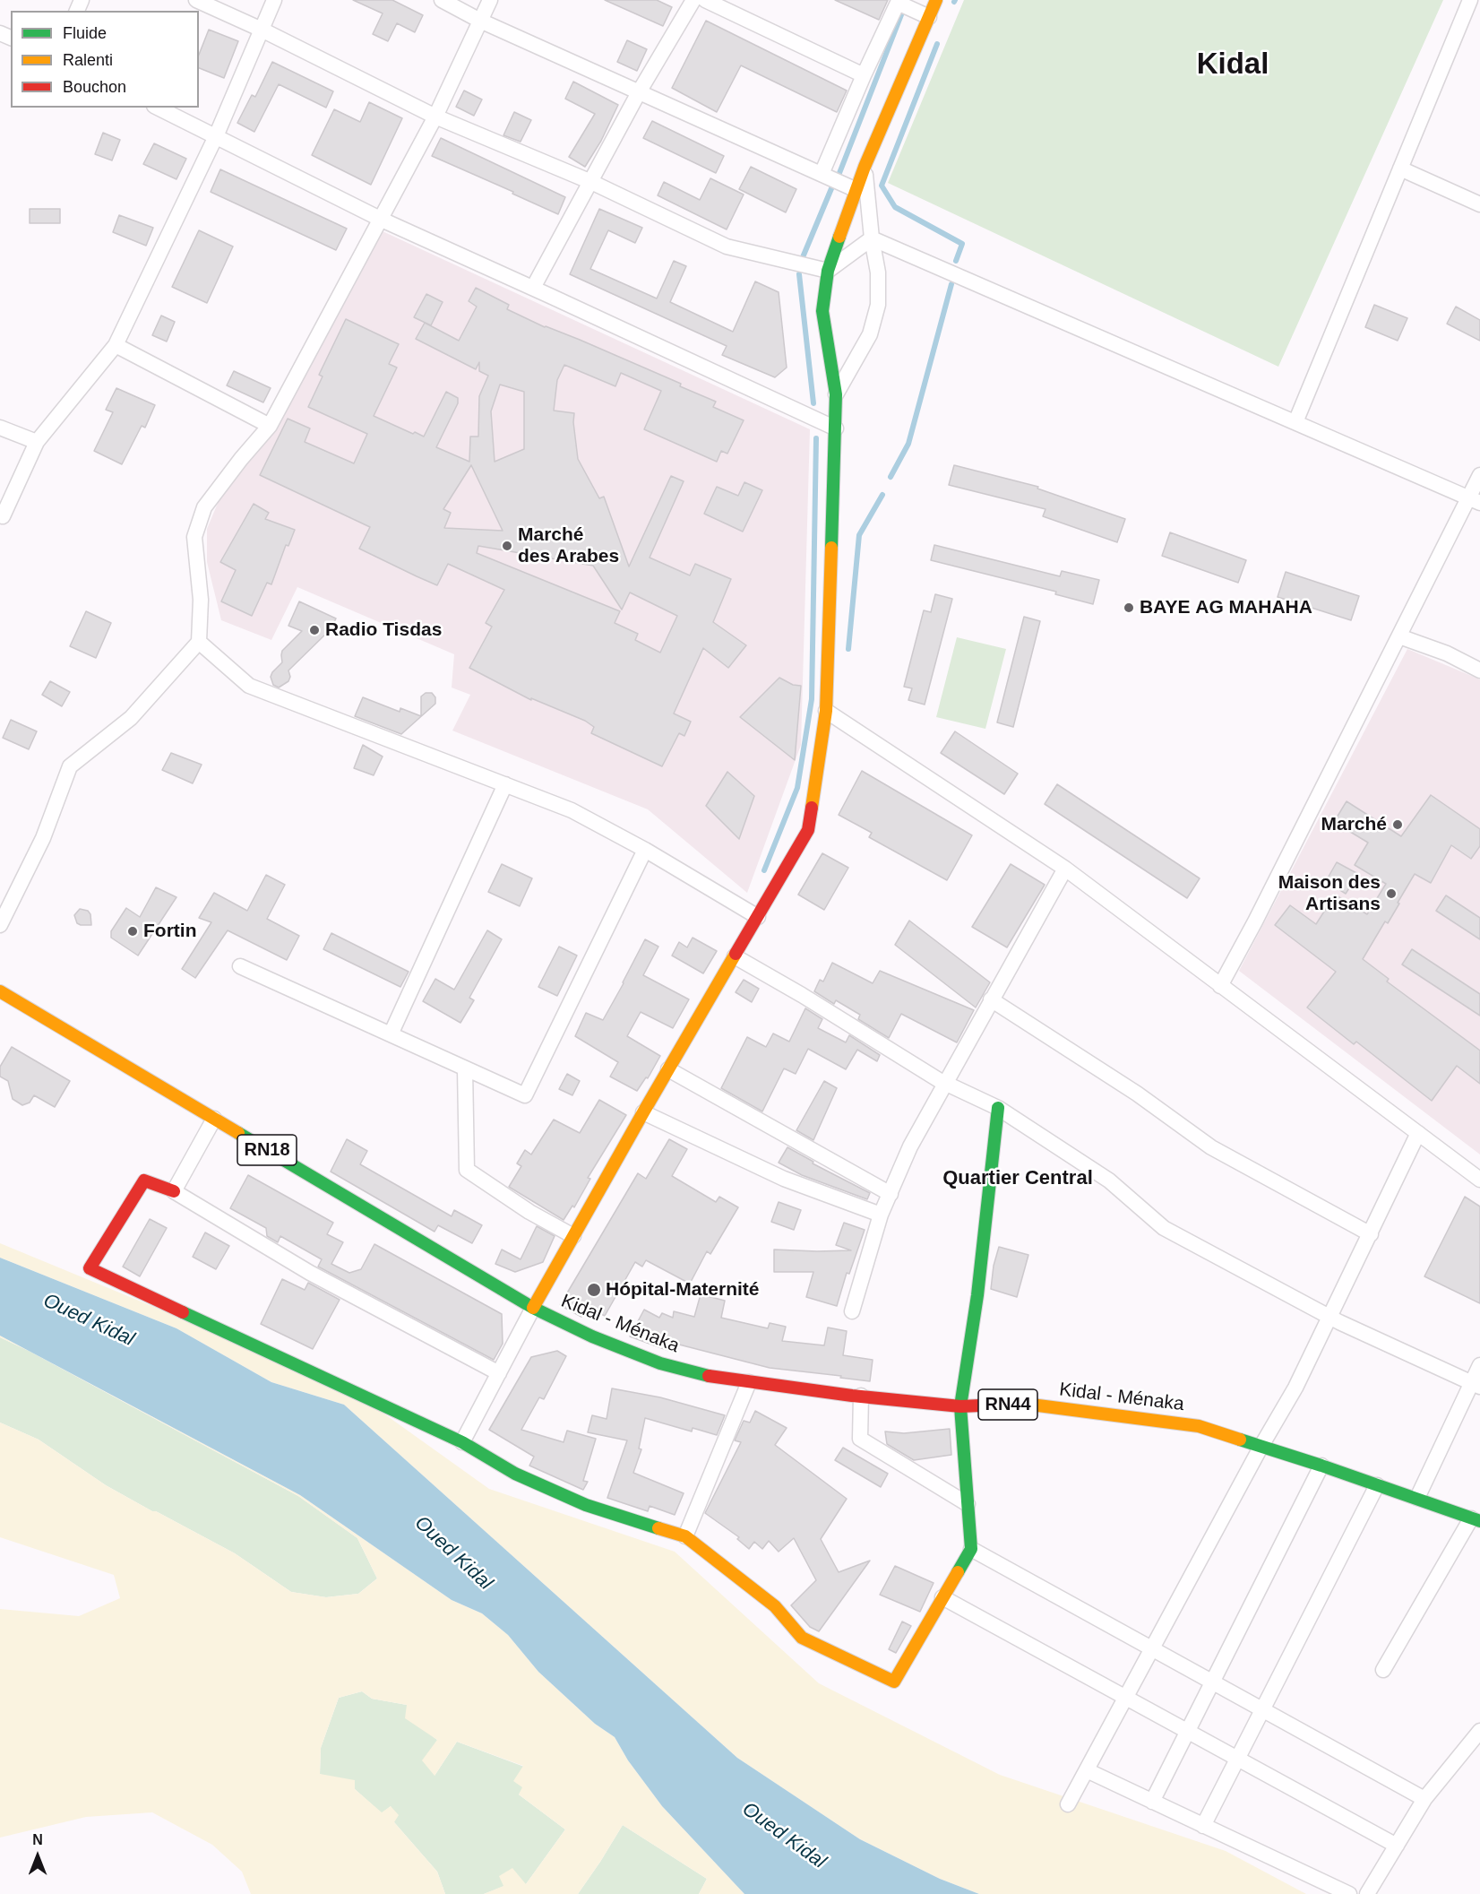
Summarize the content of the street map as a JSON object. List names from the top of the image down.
{
  "streets": {
    "main road": ["RN18", "Kidal - Ménaka", "RN44"]
  },
  "crossings": [
    ["RN18", "Kidal - Ménaka"]
  ],
  "districts": ["Kidal", "Quartier Central"],
  "water": ["Oued Kidal"],
  "places": [
    "Marché des Arabes",
    "BAYE AG MAHAHA",
    "Radio Tisdas",
    "Marché",
    "Maison des Artisans",
    "Fortin",
    "Hópital-Maternité"
  ],
  "legend": ["Fluide", "Ralenti", "Bouchon"],
  "north": "top"
}
